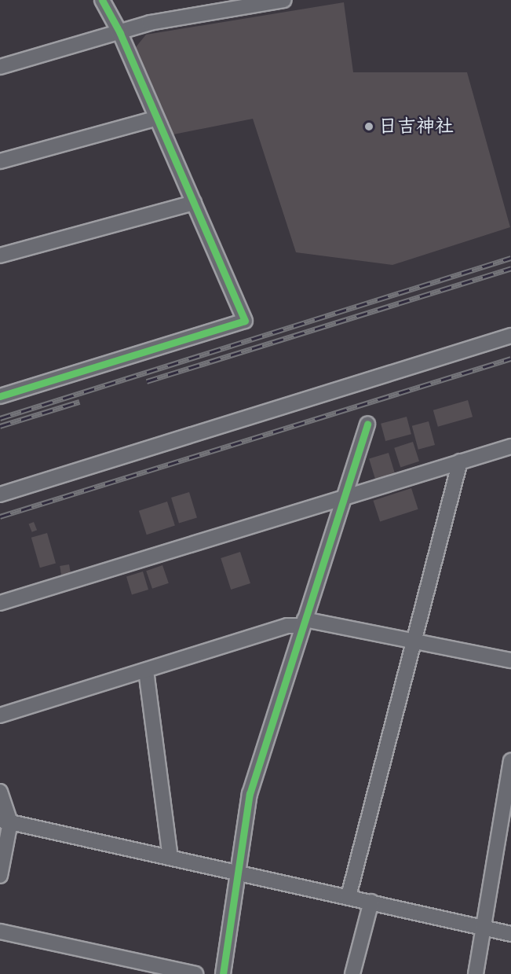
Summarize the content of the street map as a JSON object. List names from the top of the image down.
{
  "places": ["日吉神社"]
}
